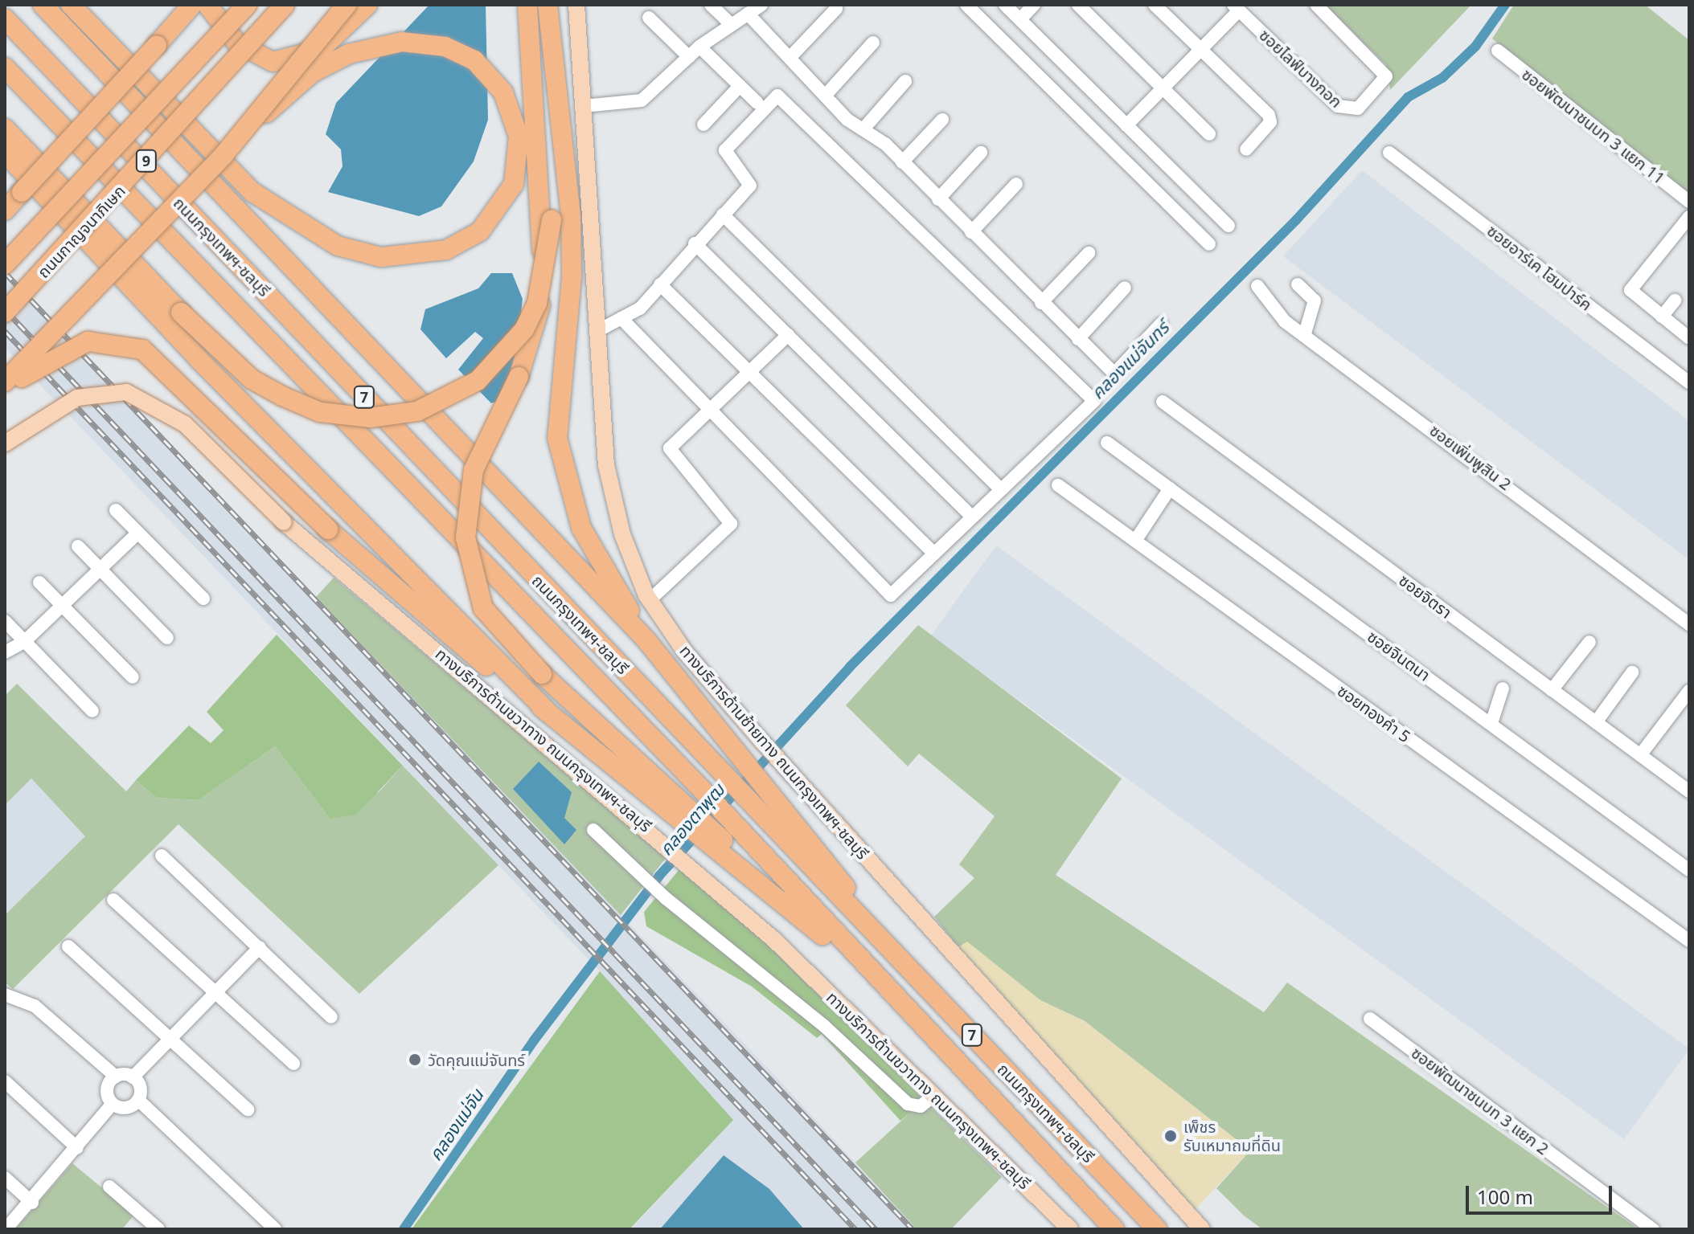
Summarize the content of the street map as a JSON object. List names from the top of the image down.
{
  "streets": {
    "highway": [
      "9",
      "ถนนกาญจนาภิเษก",
      "ถนนกรุงเทพฯ-ชลบุรี",
      "7"
    ],
    "main road": ["ทางบริการด้านขวาทาง ถนนกรุงเทพฯ-ชลบุรี", "ทางบริการด้านซ้ายทาง ถนนกรุงเทพฯ-ชลบุรี"],
    "street": [
      "ซอยไลฟ์บางกอก",
      "ซอยพัฒนาชนบท 3 แยก 11",
      "ซอยอาร์เค โฮมปาร์ค",
      "ซอยเพิ่มพูสิน 2",
      "ซอยจิตรา",
      "ซอยจินตนา",
      "ซอยทองคำ 5",
      "ซอยพัฒนาชนบท 3 แยก 2"
    ]
  },
  "water": ["คลองแม่จันทร์", "คลองตาพุฒ", "คลองแม่จัน"],
  "places": ["วัดคุณแม่จันทร์", "เพ็ชร รับเหมาถมที่ดิน"],
  "scale_bar": "100 m"
}
